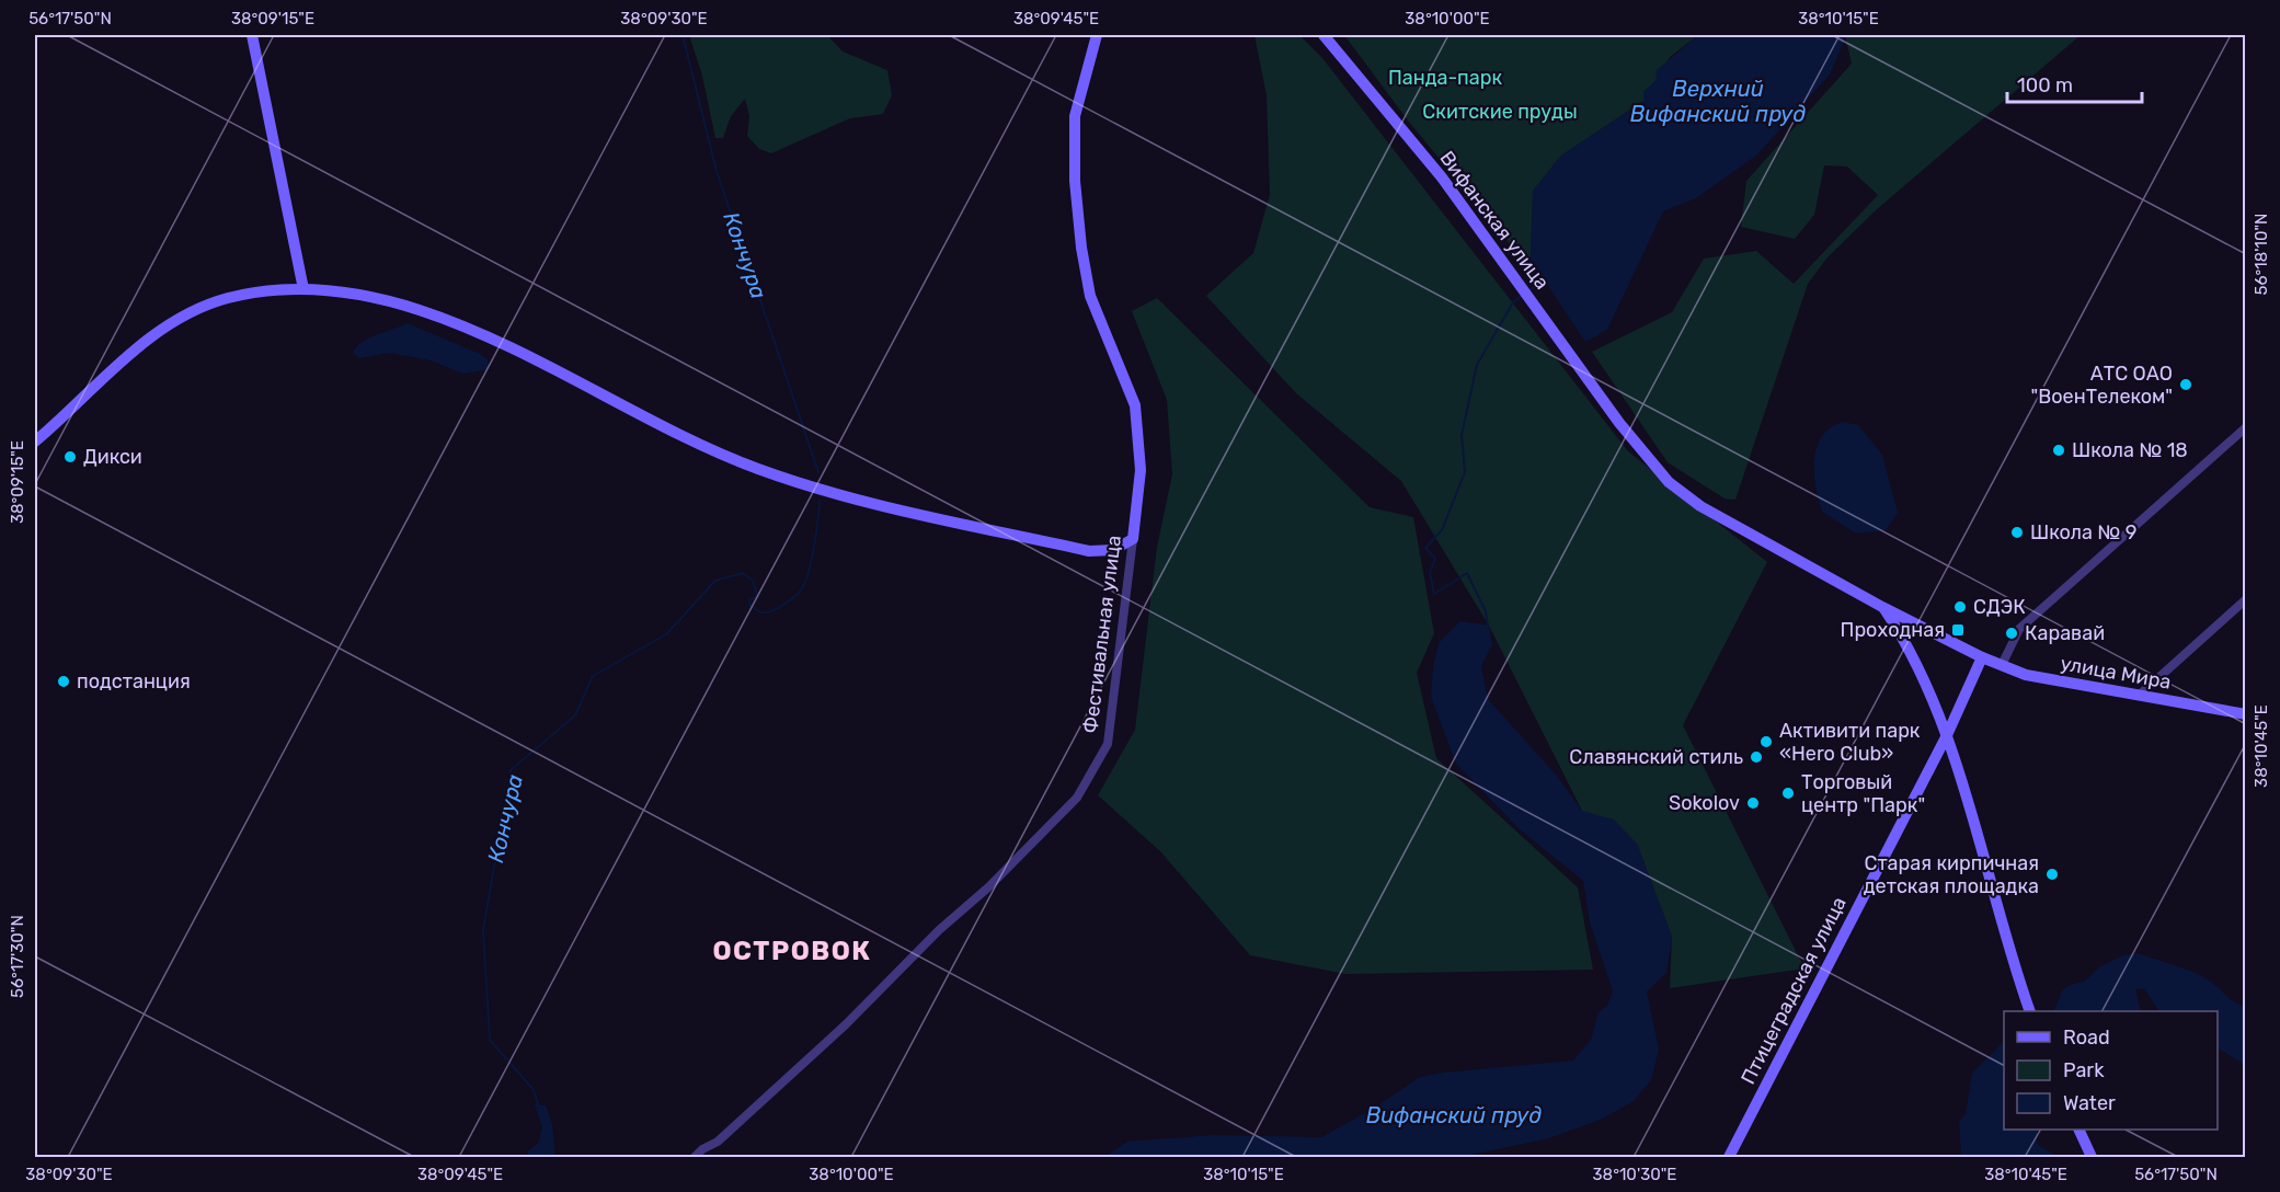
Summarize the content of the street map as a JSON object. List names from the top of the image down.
{
  "streets": {
    "main road": [
      "Вифанская улица",
      "Фестивальная улица",
      "улица Мира",
      "Птицеградская улица"
    ]
  },
  "crossings": [
    ["Вифанская улица", "улица Мира"],
    ["улица Мира", "Птицеградская улица"]
  ],
  "districts": ["ОСТРОВОК"],
  "water": ["Верхний Вифанский пруд", "Кончура", "Вифанский пруд"],
  "parks": ["Панда-парк", "Скитские пруды"],
  "places": {
    "other": [
      "АТС ОАО \"ВоенТелеком\"",
      "Школа № 18",
      "Дикси",
      "Школа № 9",
      "СДЭК",
      "Каравай",
      "подстанция",
      "Активити парк «Hero Club»",
      "Славянский стиль",
      "Торговый центр \"Парк\"",
      "Sokolov",
      "Старая кирпичная детская площадка"
    ],
    "transit": ["Проходная"]
  },
  "legend": ["Road", "Park", "Water"],
  "scale_bar": "100 m",
  "coordinates": [
    "56°17'50\"N",
    "38°09'15\"E",
    "38°09'30\"E",
    "38°09'45\"E",
    "38°10'00\"E",
    "38°10'15\"E",
    "56°18'10\"N",
    "38°10'45\"E",
    "56°17'30\"N",
    "38°10'30\"E"
  ]
}
